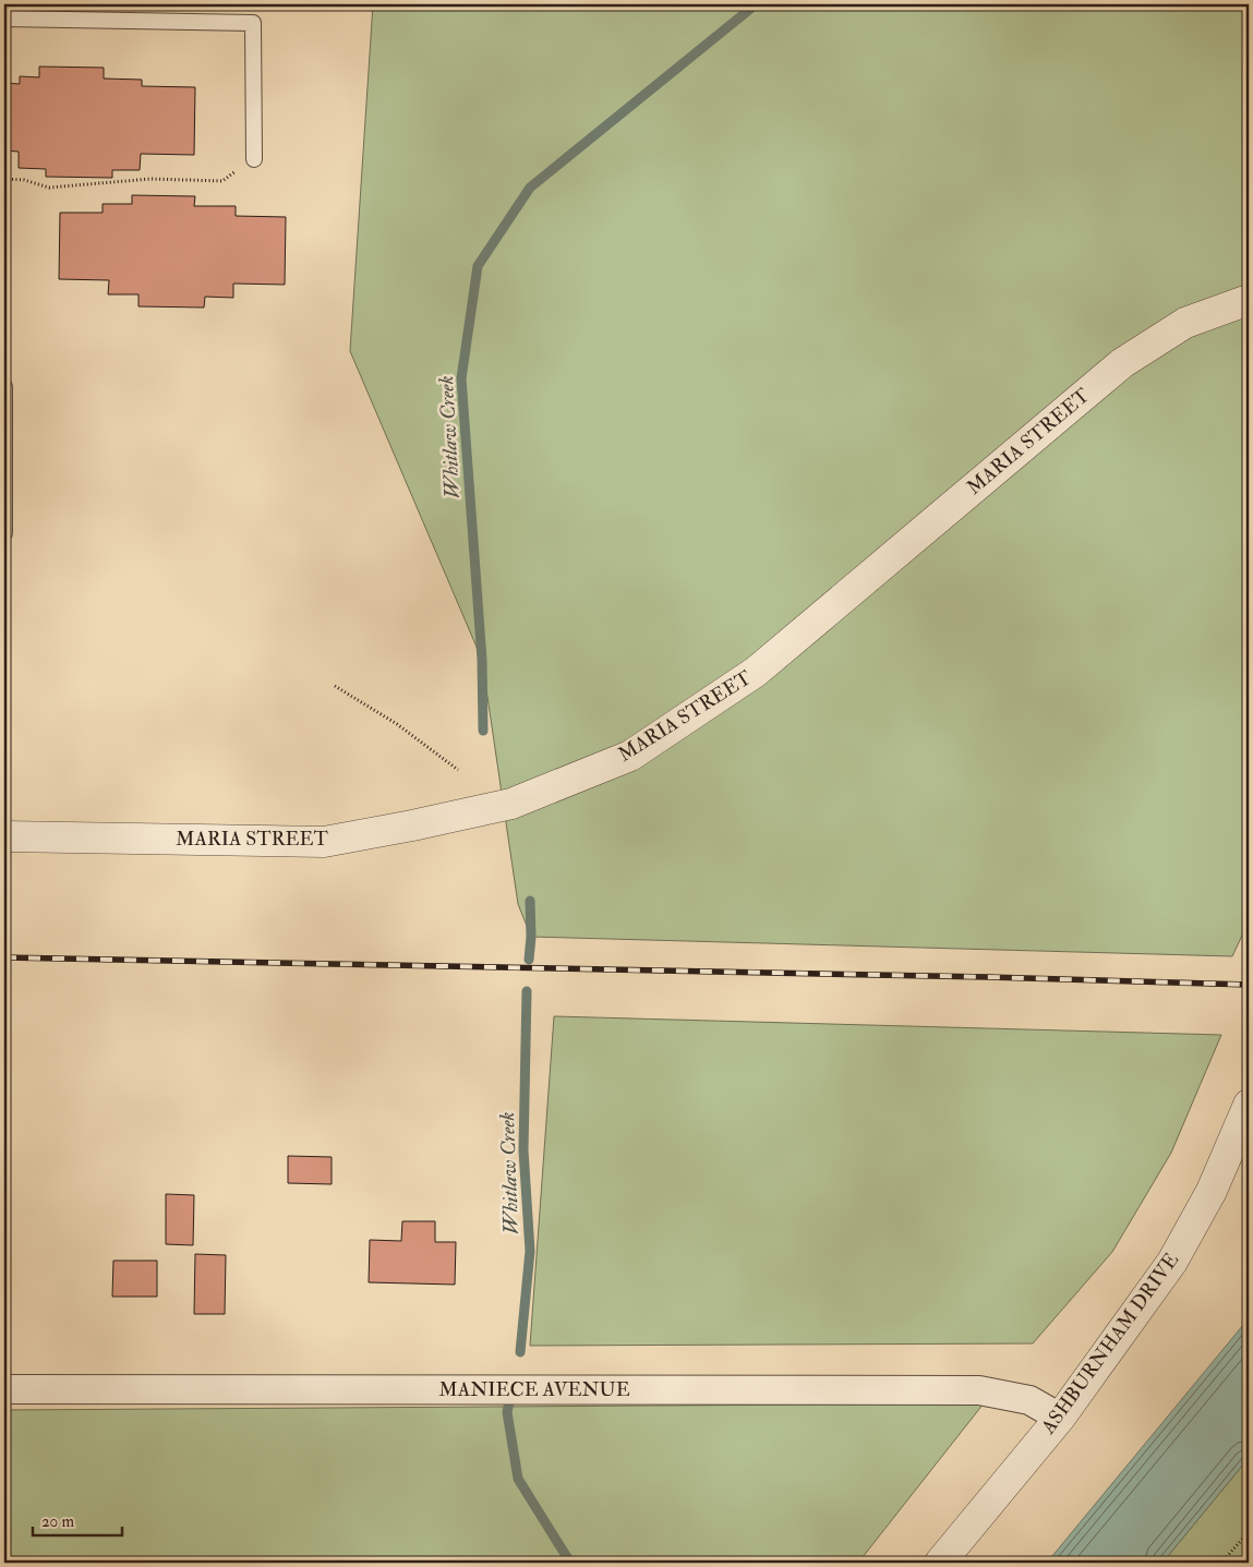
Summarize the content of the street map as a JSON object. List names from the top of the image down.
{
  "streets": {
    "street": ["MARIA STREET", "ASHBURNHAM DRIVE", "MANIECE AVENUE"]
  },
  "crossings": [
    ["ASHBURNHAM DRIVE", "MANIECE AVENUE"]
  ],
  "water": ["Whitlaw Creek"],
  "scale_bar": "20 m"
}
